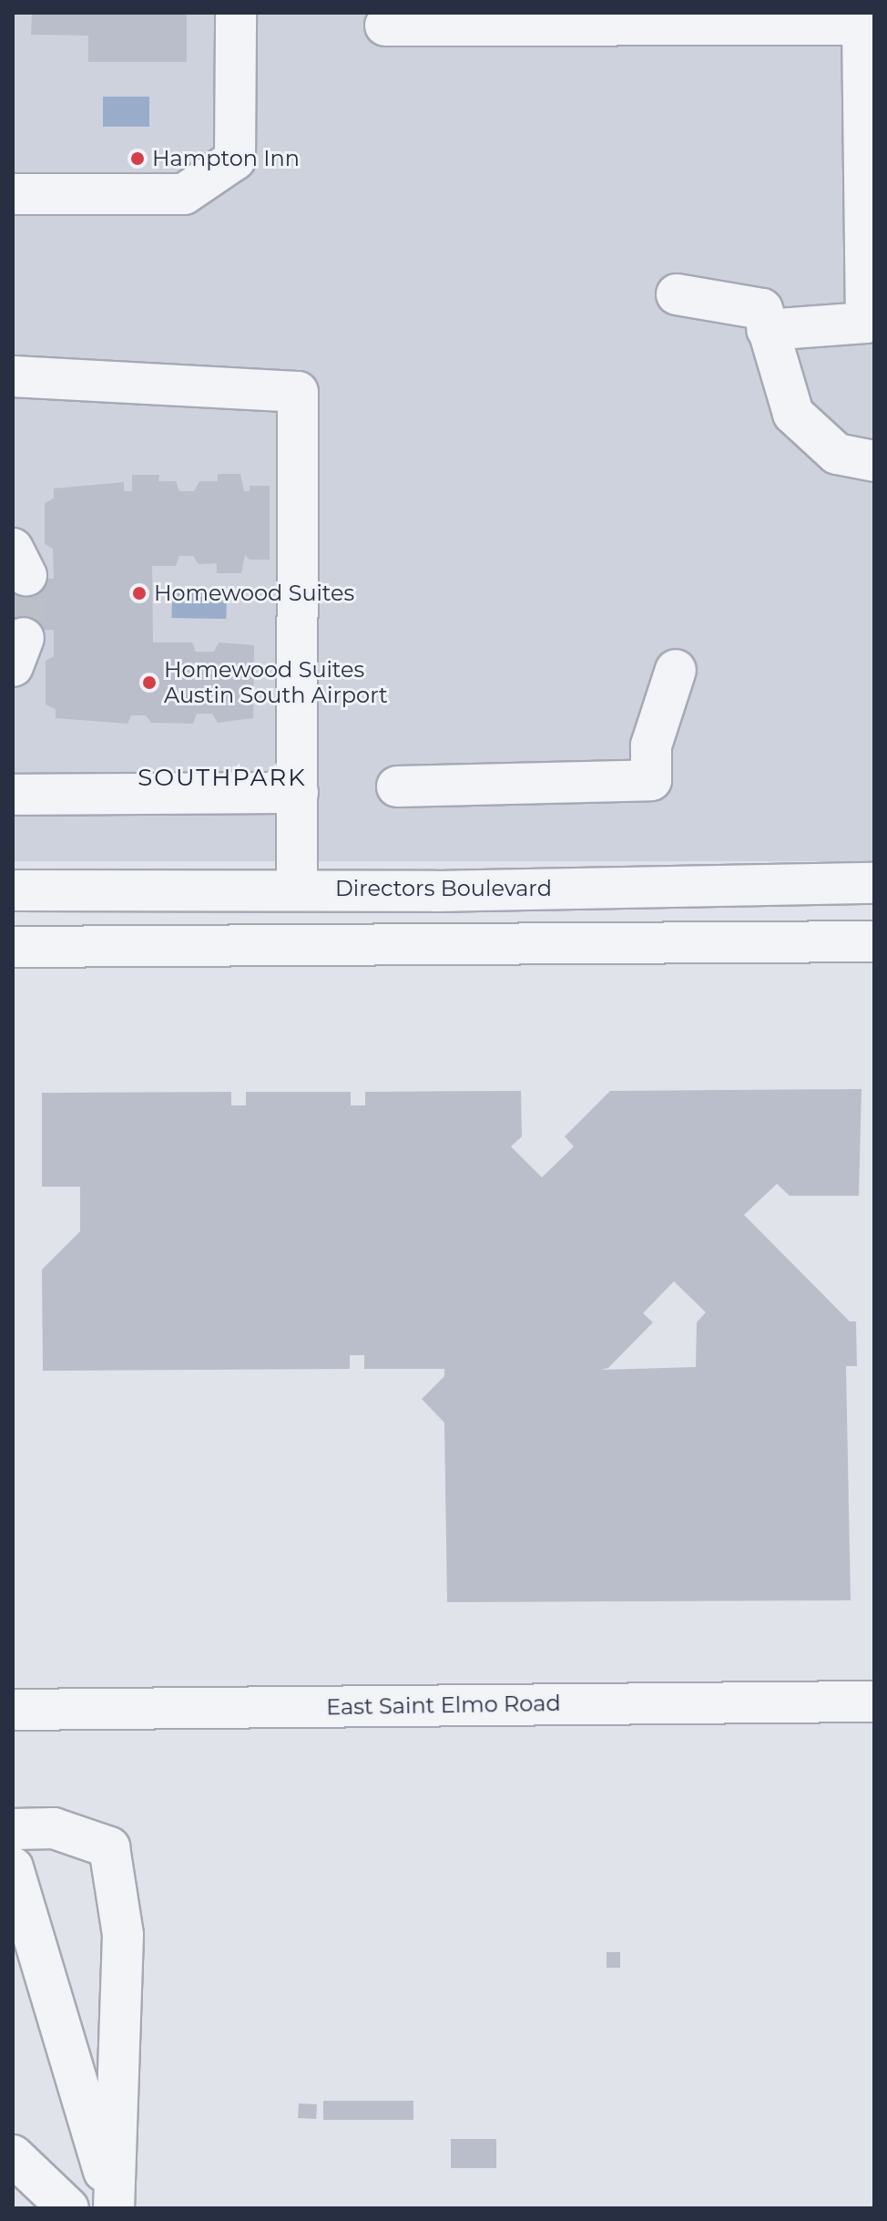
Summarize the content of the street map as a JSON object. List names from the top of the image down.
{
  "streets": {
    "street": ["Directors Boulevard", "East Saint Elmo Road"]
  },
  "districts": ["SOUTHPARK"],
  "places": ["Hampton Inn", "Homewood Suites", "Homewood Suites Austin South Airport"]
}
